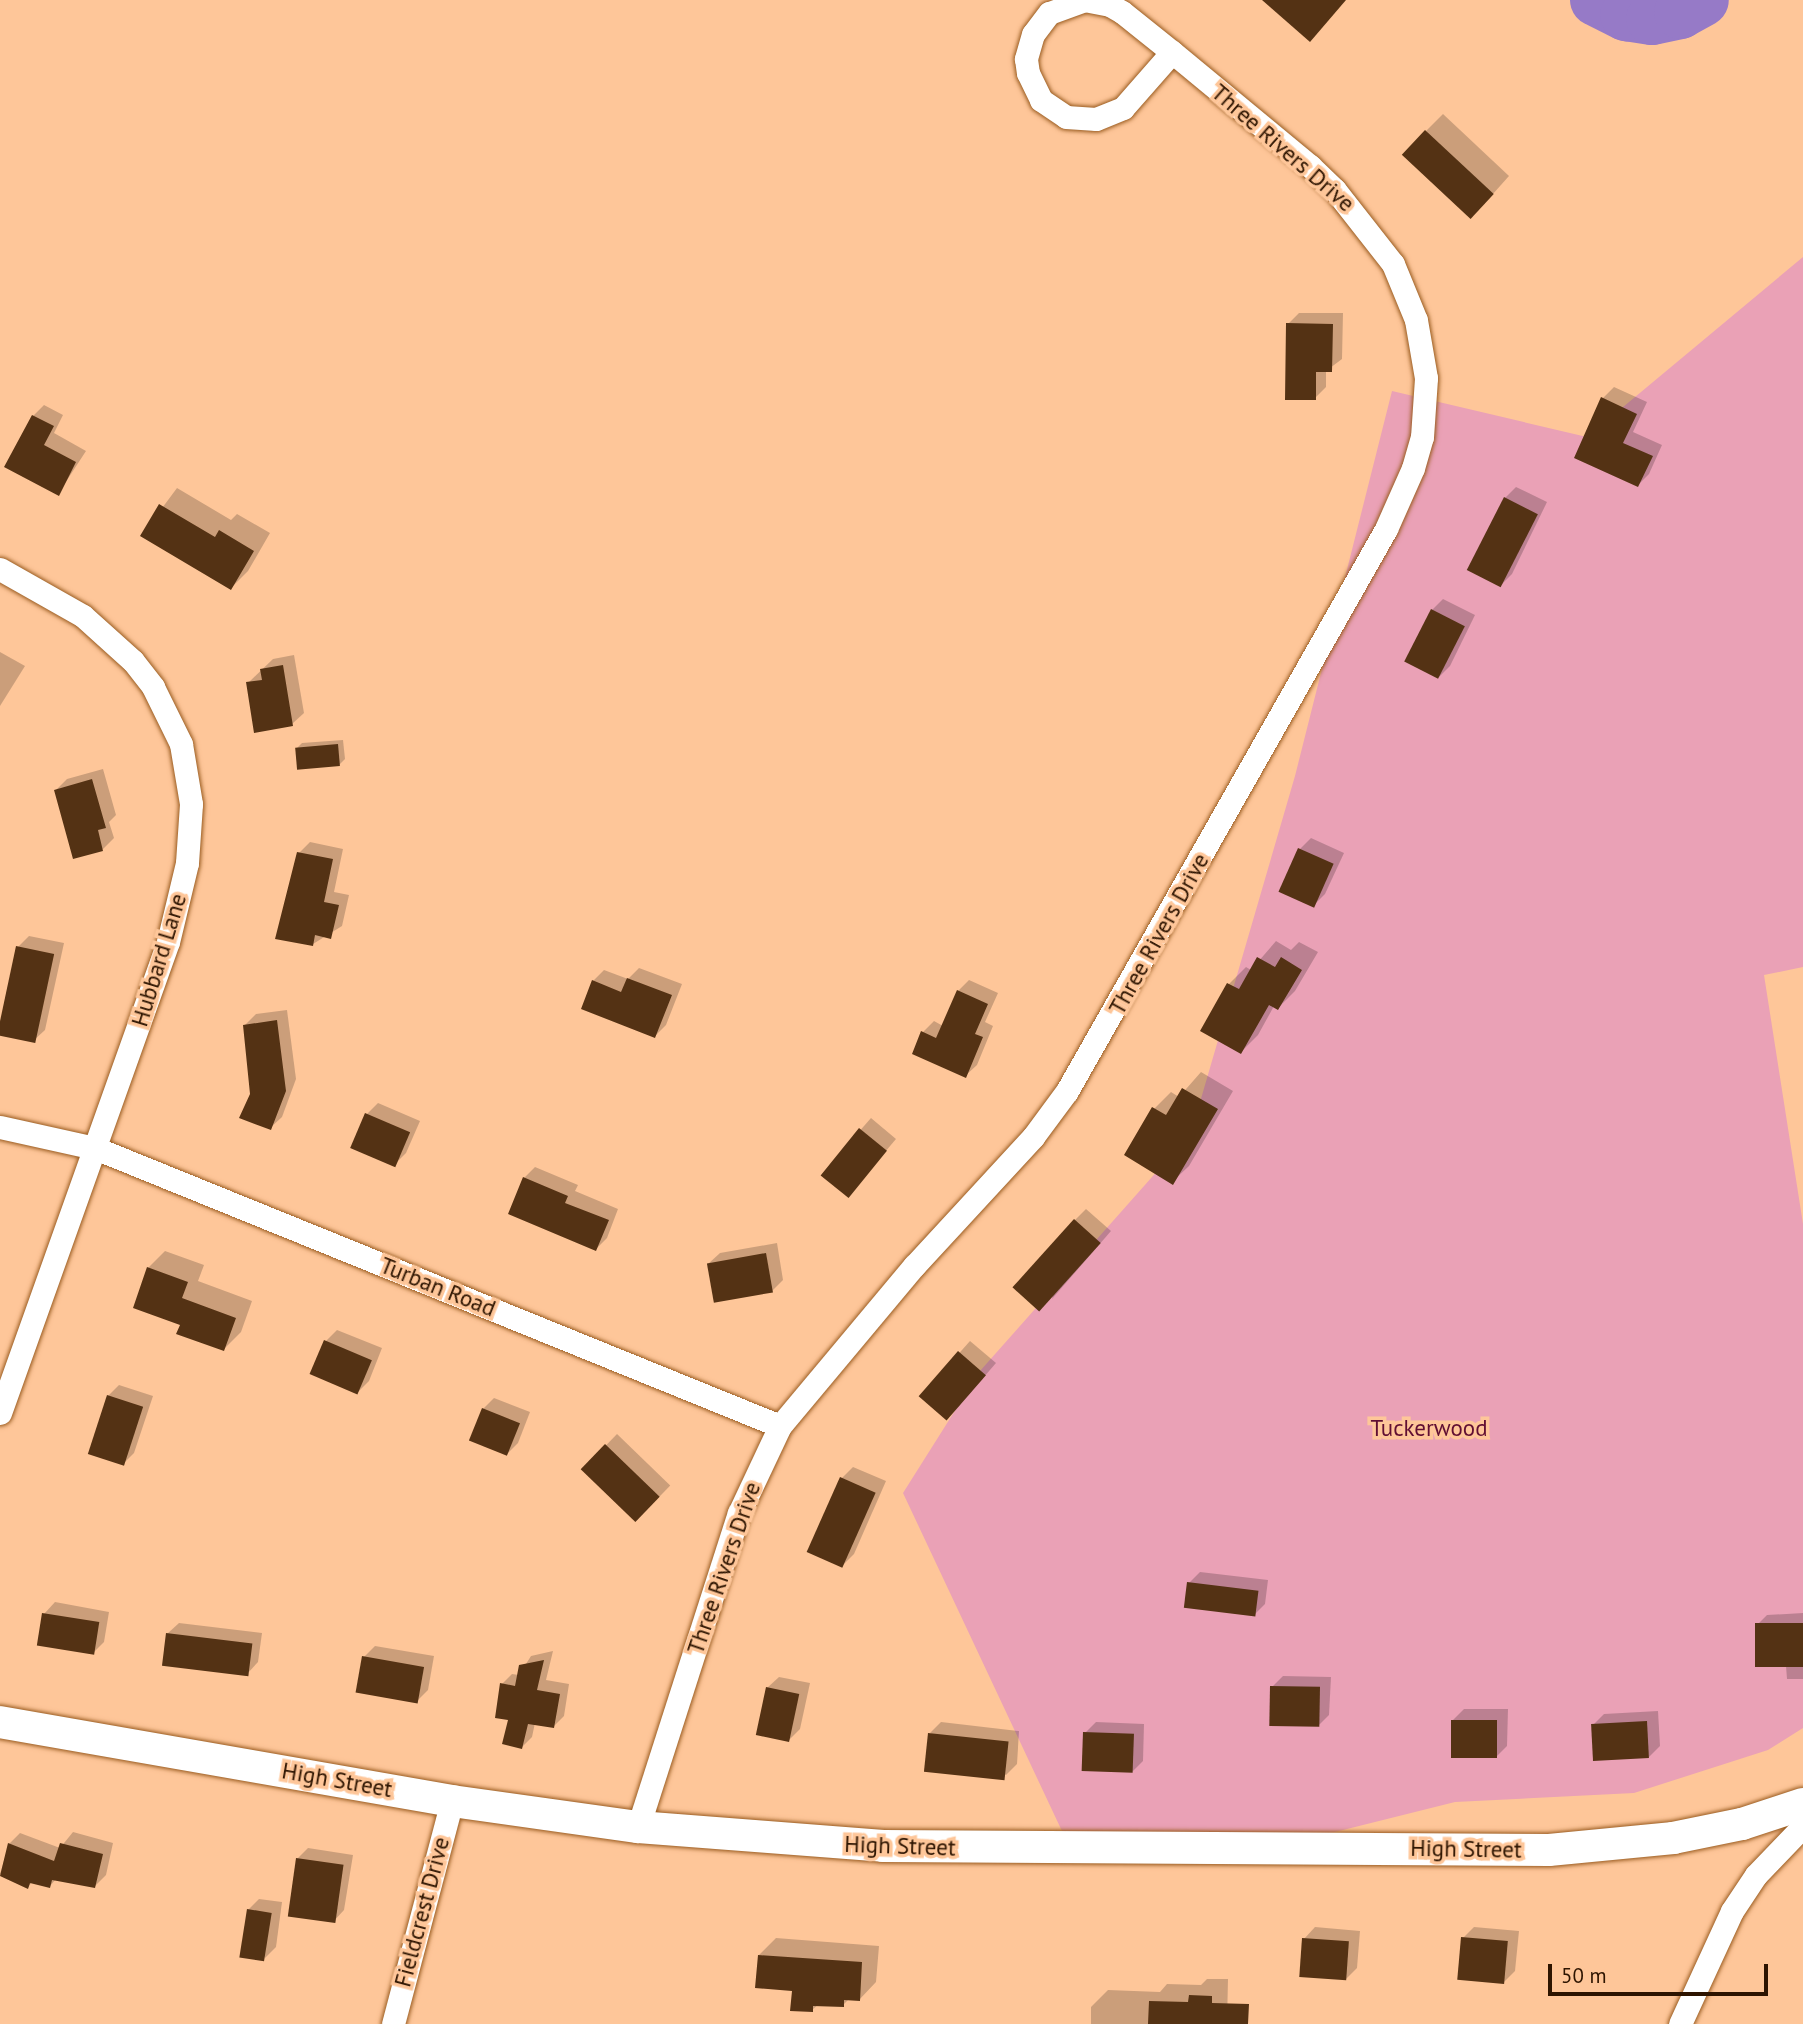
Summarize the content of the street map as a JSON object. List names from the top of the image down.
{
  "streets": {
    "street": [
      "Three Rivers Drive",
      "Hubbard Lane",
      "Turban Road",
      "High Street",
      "Fieldcrest Drive"
    ]
  },
  "crossings": [
    ["Three Rivers Drive", "Turban Road"],
    ["Three Rivers Drive", "High Street"],
    ["Hubbard Lane", "Turban Road"],
    ["High Street", "Fieldcrest Drive"]
  ],
  "parks": ["Tuckerwood"],
  "scale_bar": "50 m"
}
